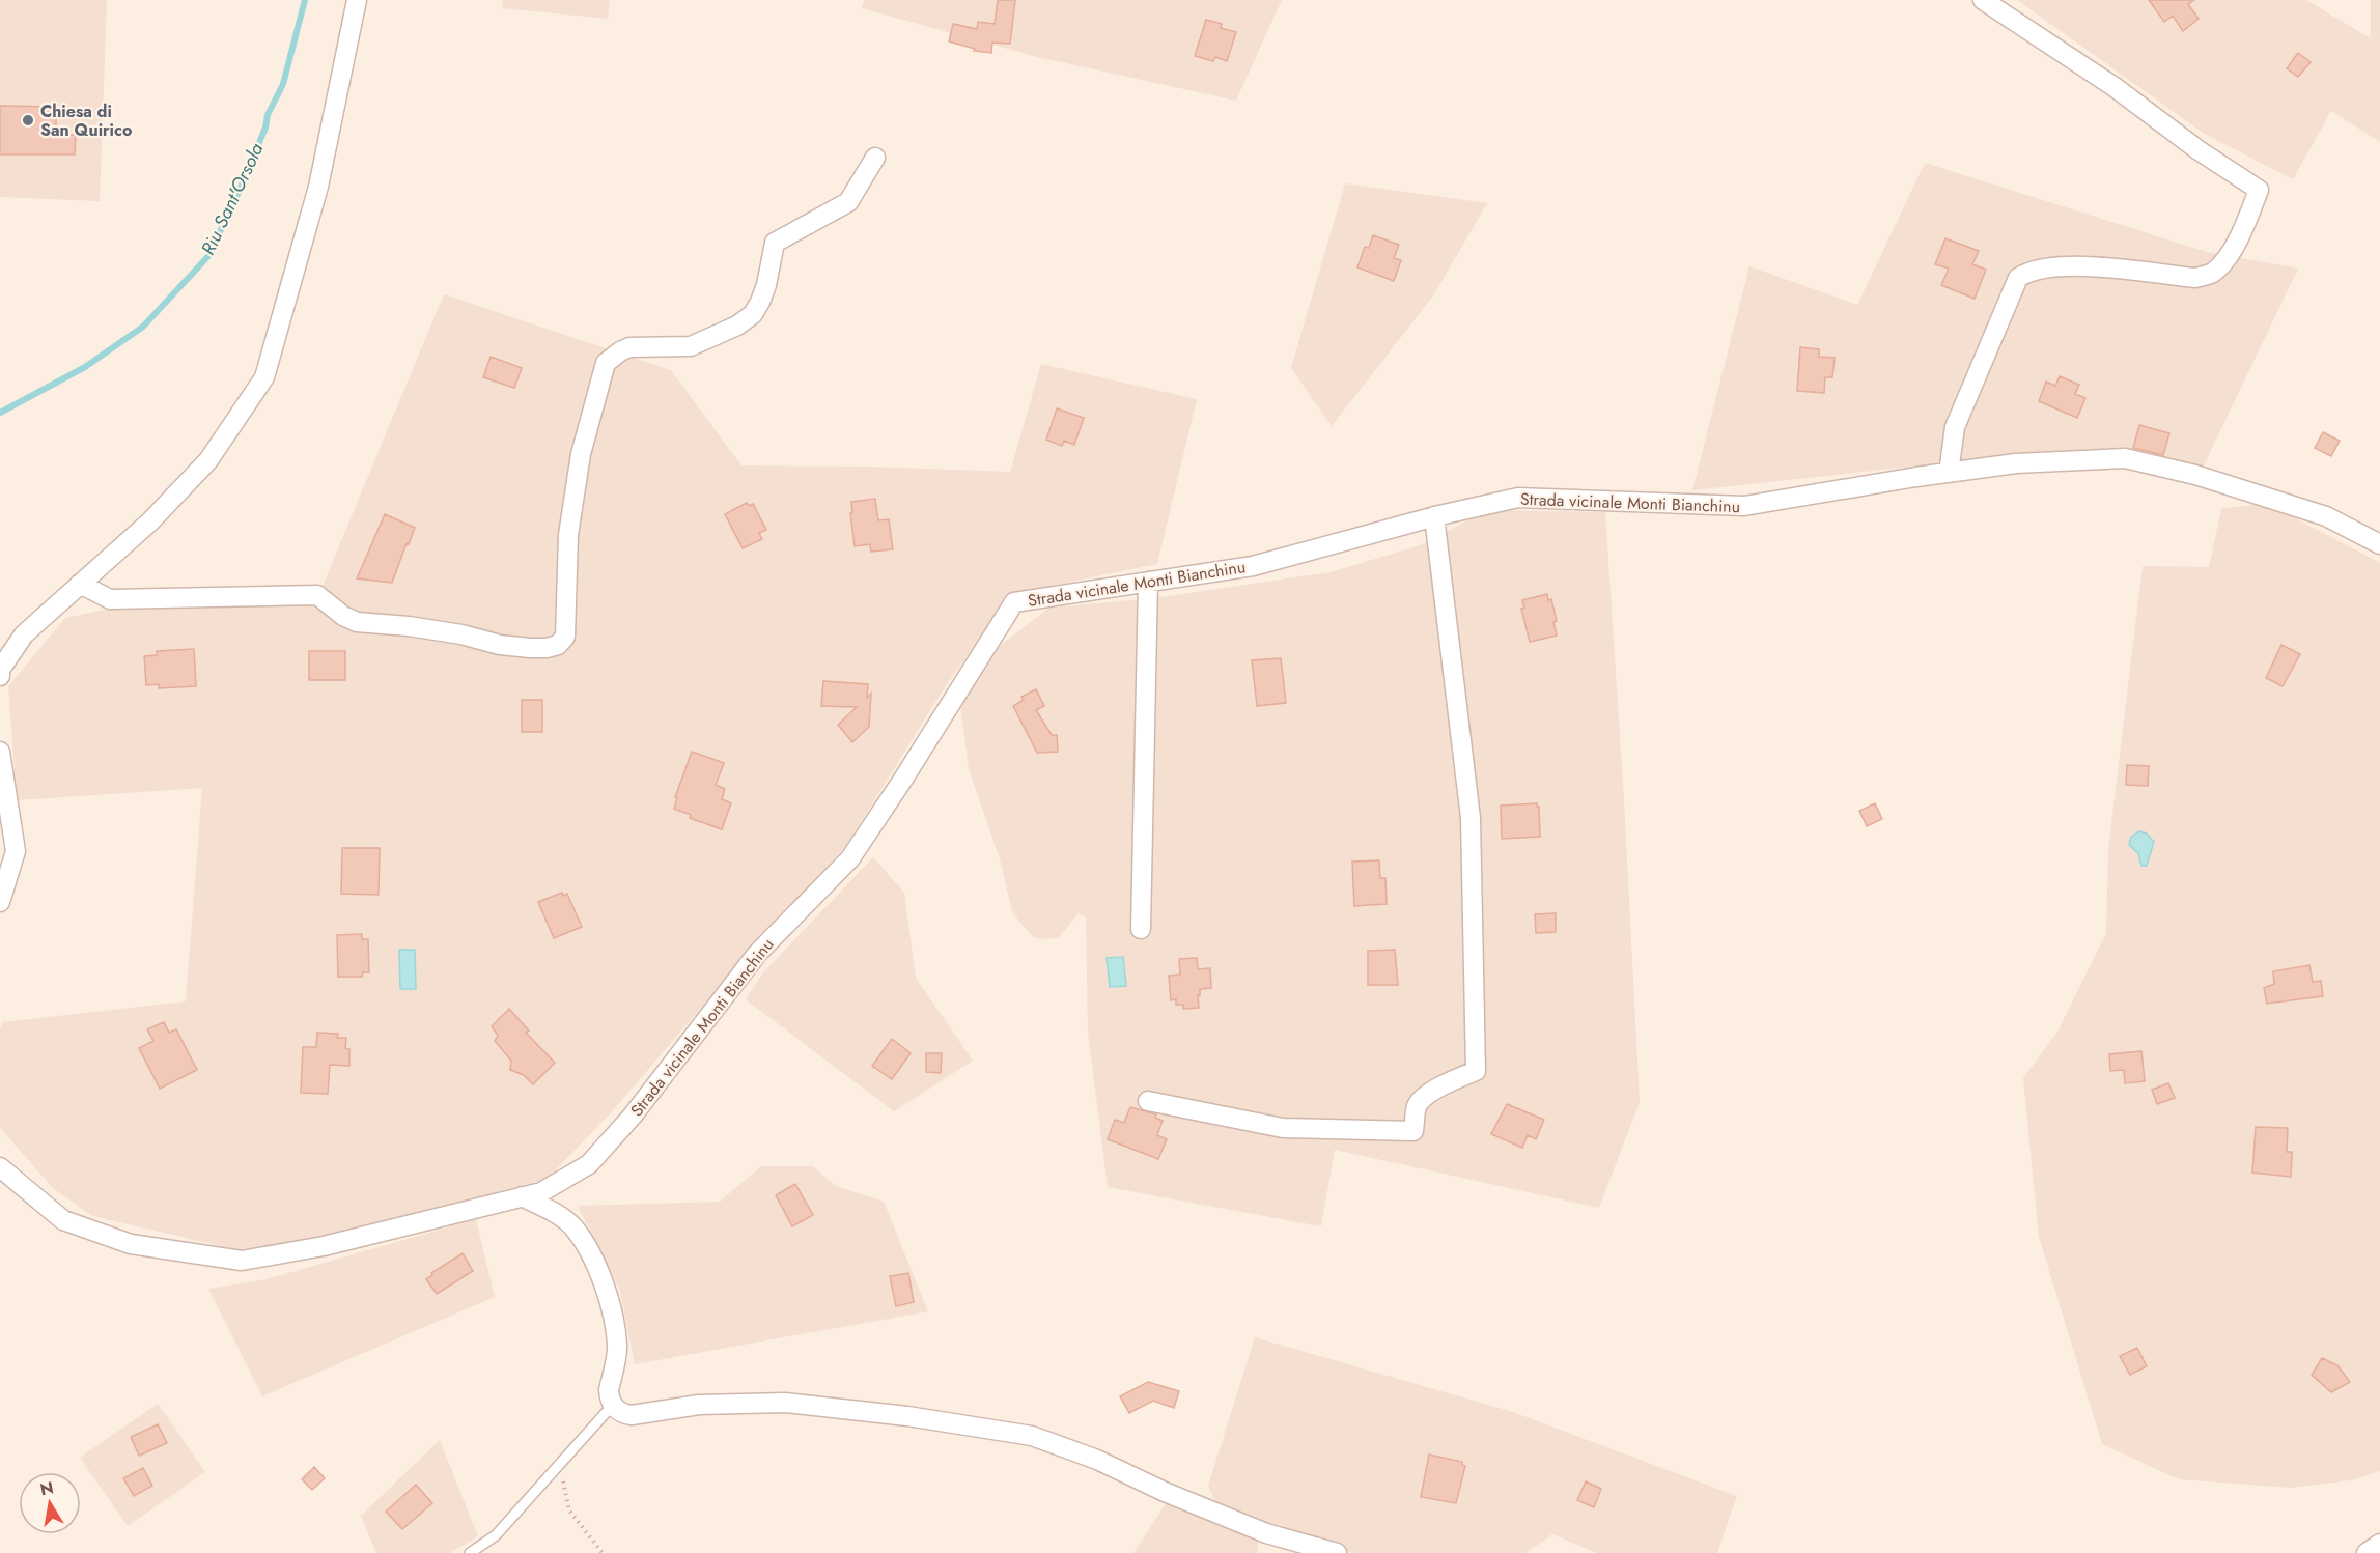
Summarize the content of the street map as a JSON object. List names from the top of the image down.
{
  "streets": {
    "street": ["Strada vicinale Monti Bianchinu"]
  },
  "water": ["Riu Sant'Orsola"],
  "places": ["Chiesa di San Quirico"],
  "north": "top"
}
